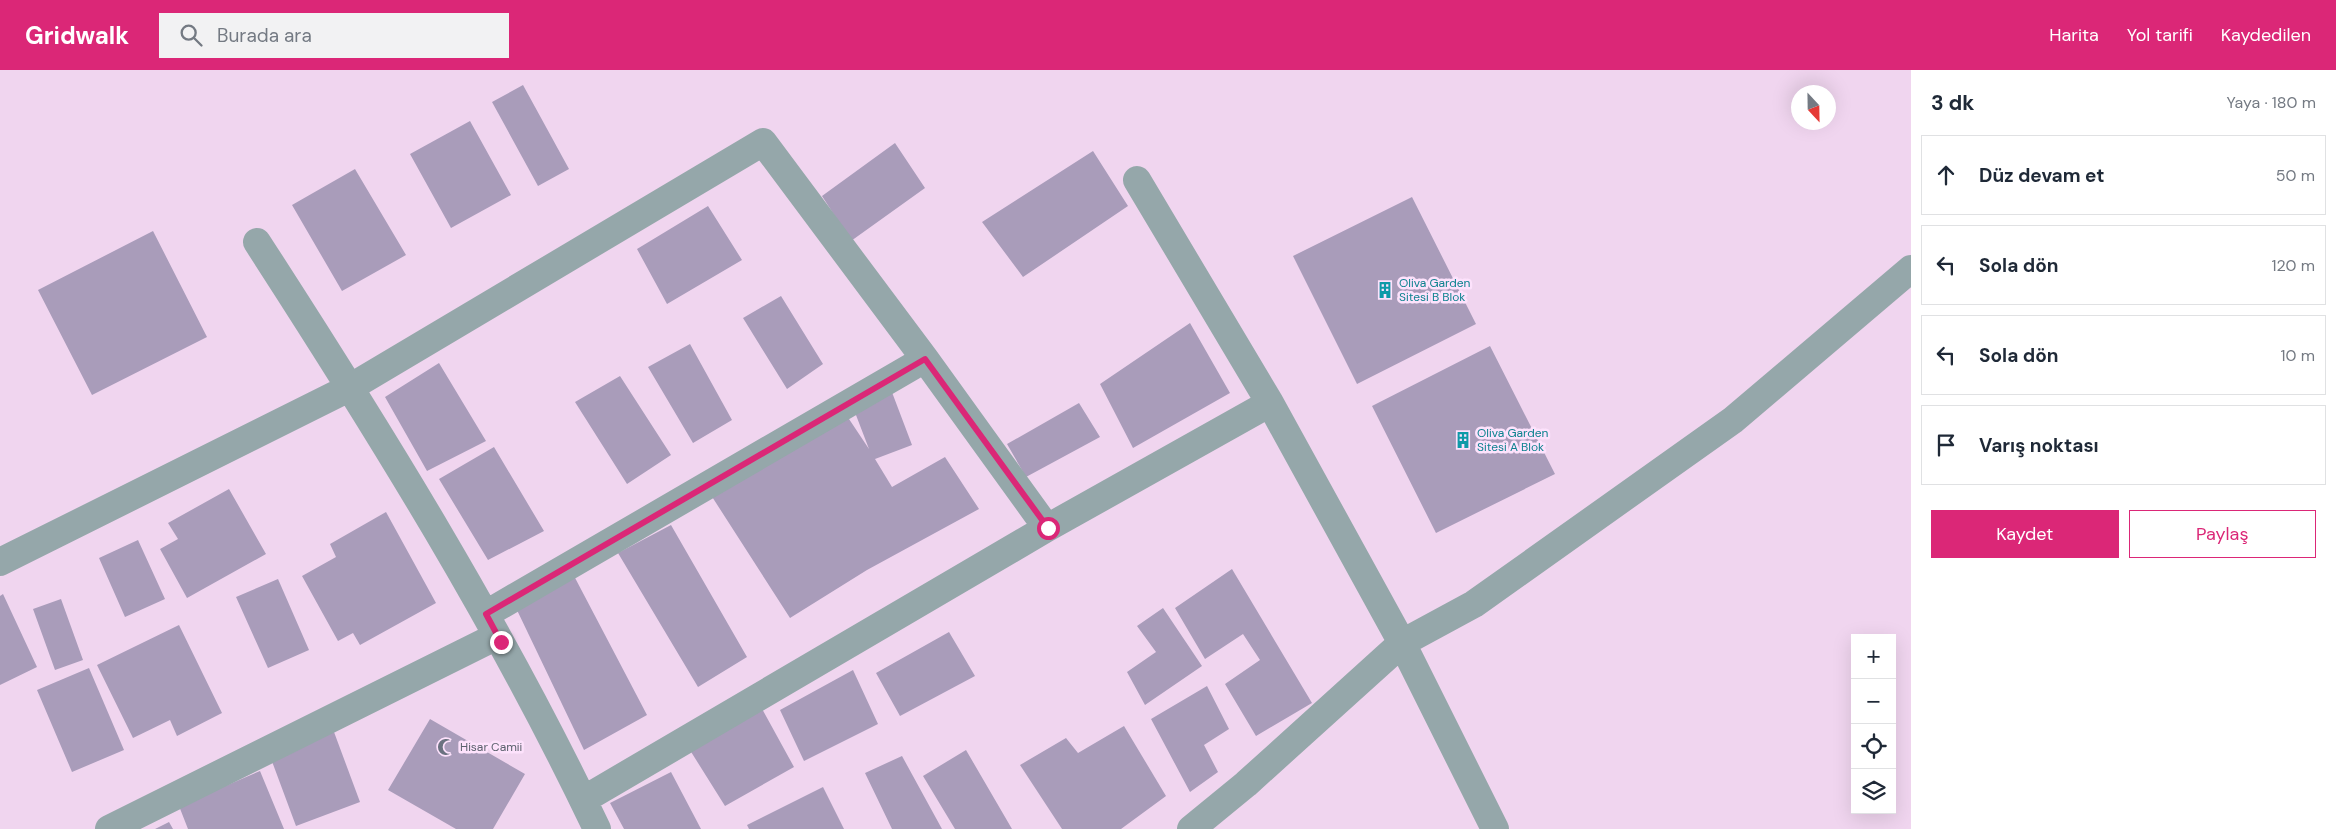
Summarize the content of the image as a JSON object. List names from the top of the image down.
{
  "places": {
    "building": ["Oliva Garden Sitesi B Blok", "Oliva Garden Sitesi A Blok"],
    "mosque": ["Hisar Camii"]
  },
  "north": "bottom",
  "page": {
    "header": "Gridwalk",
    "search": "Burada ara",
    "nav": ["Harita", "Yol tarifi", "Kaydedilen"],
    "heading": ["3 dk", "Yaya · 180 m"],
    "list": [
      ["Düz devam et", "50 m"],
      ["Sola dön", "120 m"],
      ["Sola dön", "10 m"],
      "Varış noktası"
    ],
    "buttons": ["Kaydet", "Paylaş"],
    "map_buttons": ["+", "−"]
  }
}
